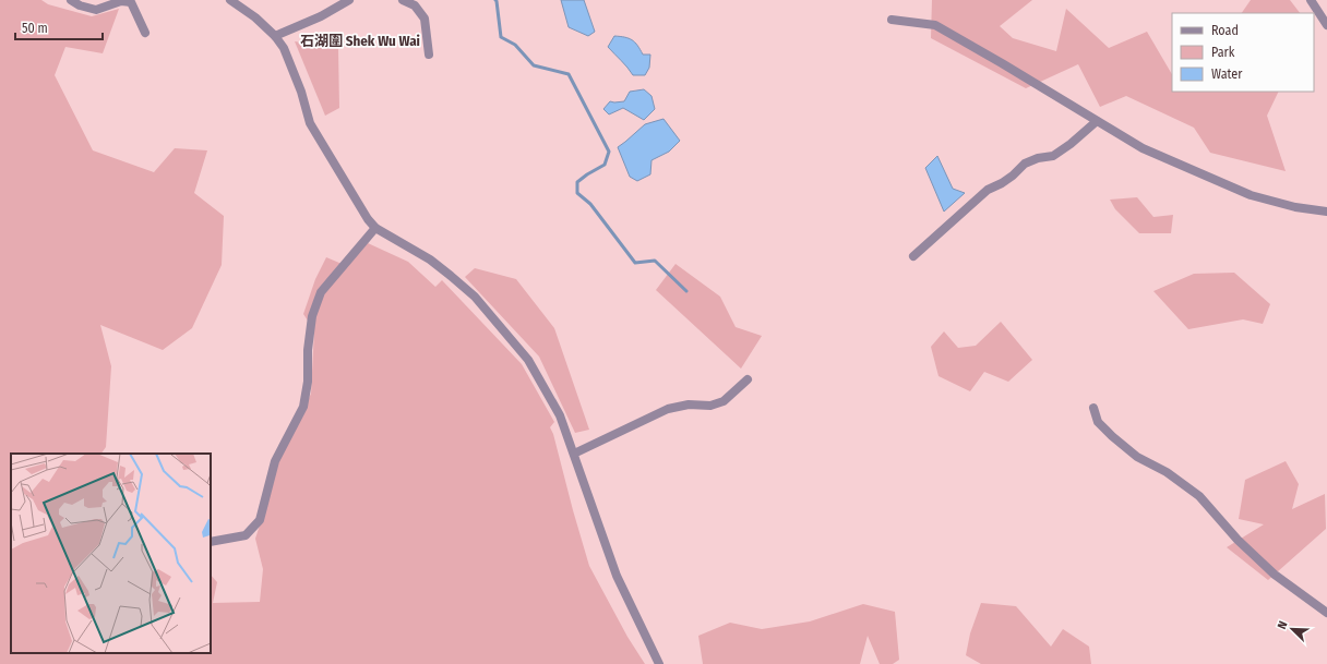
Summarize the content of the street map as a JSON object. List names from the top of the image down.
{
  "districts": ["石湖圍 Shek Wu Wai"],
  "legend": ["Road", "Park", "Water"],
  "scale_bar": "50 m",
  "north": "top left"
}
